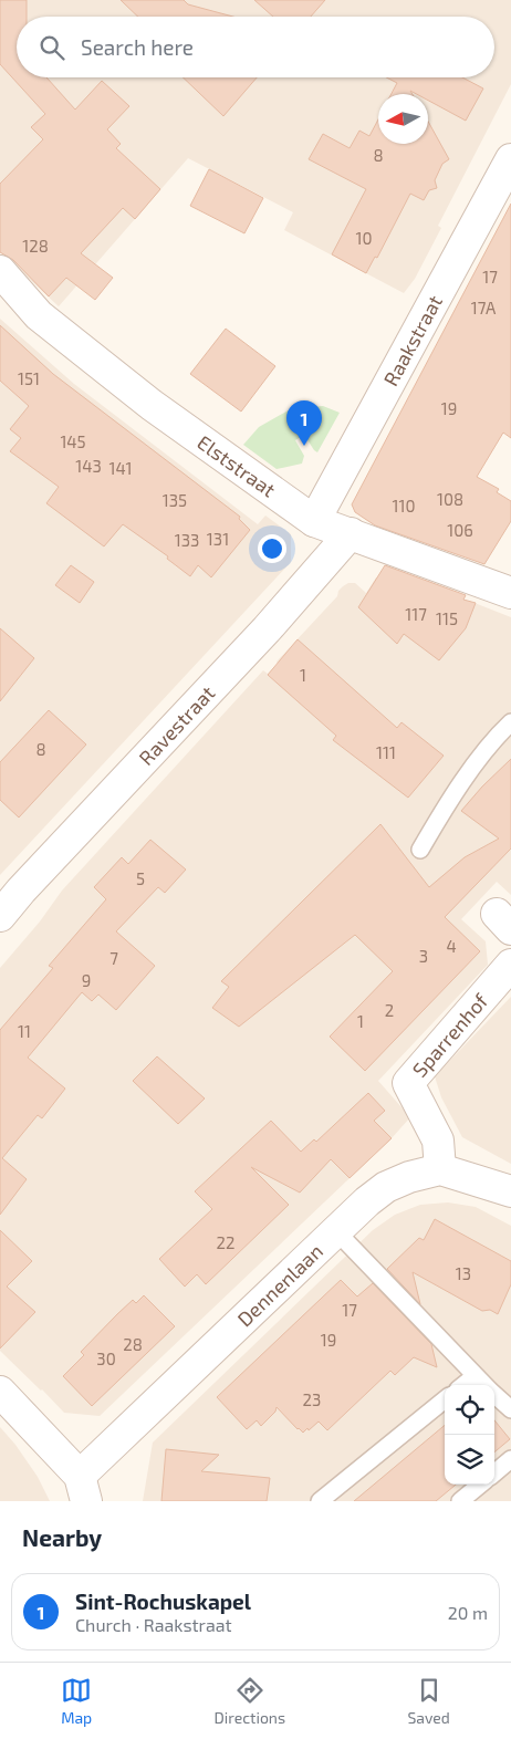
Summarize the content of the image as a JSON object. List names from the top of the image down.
{
  "streets": {
    "street": [
      "Raakstraat",
      "Elststraat",
      "Ravestraat",
      "Sparrenhof",
      "Dennenlaan"
    ]
  },
  "crossings": [
    ["Raakstraat", "Elststraat"],
    ["Elststraat", "Ravestraat"],
    ["Sparrenhof", "Dennenlaan"]
  ],
  "house_numbers": [
    "8",
    "10",
    "128",
    "17",
    "17A",
    "151",
    "19",
    "145",
    "143",
    "141",
    "108",
    "135",
    "110",
    "106",
    "131",
    "133",
    "117",
    "115",
    "1",
    "8",
    "111",
    "5",
    "4",
    "3",
    "7",
    "9",
    "2",
    "1",
    "11",
    "22",
    "13",
    "17",
    "19",
    "28",
    "30",
    "23"
  ],
  "north": "left",
  "page": {
    "search": "Search here",
    "pins": "1",
    "heading": "Nearby",
    "list": [
      {
        "mark": "1",
        "name": "Sint-Rochuskapel",
        "note": "Church · Raakstraat",
        "value": "20 m"
      }
    ],
    "nav": ["Map", "Directions", "Saved"]
  }
}
